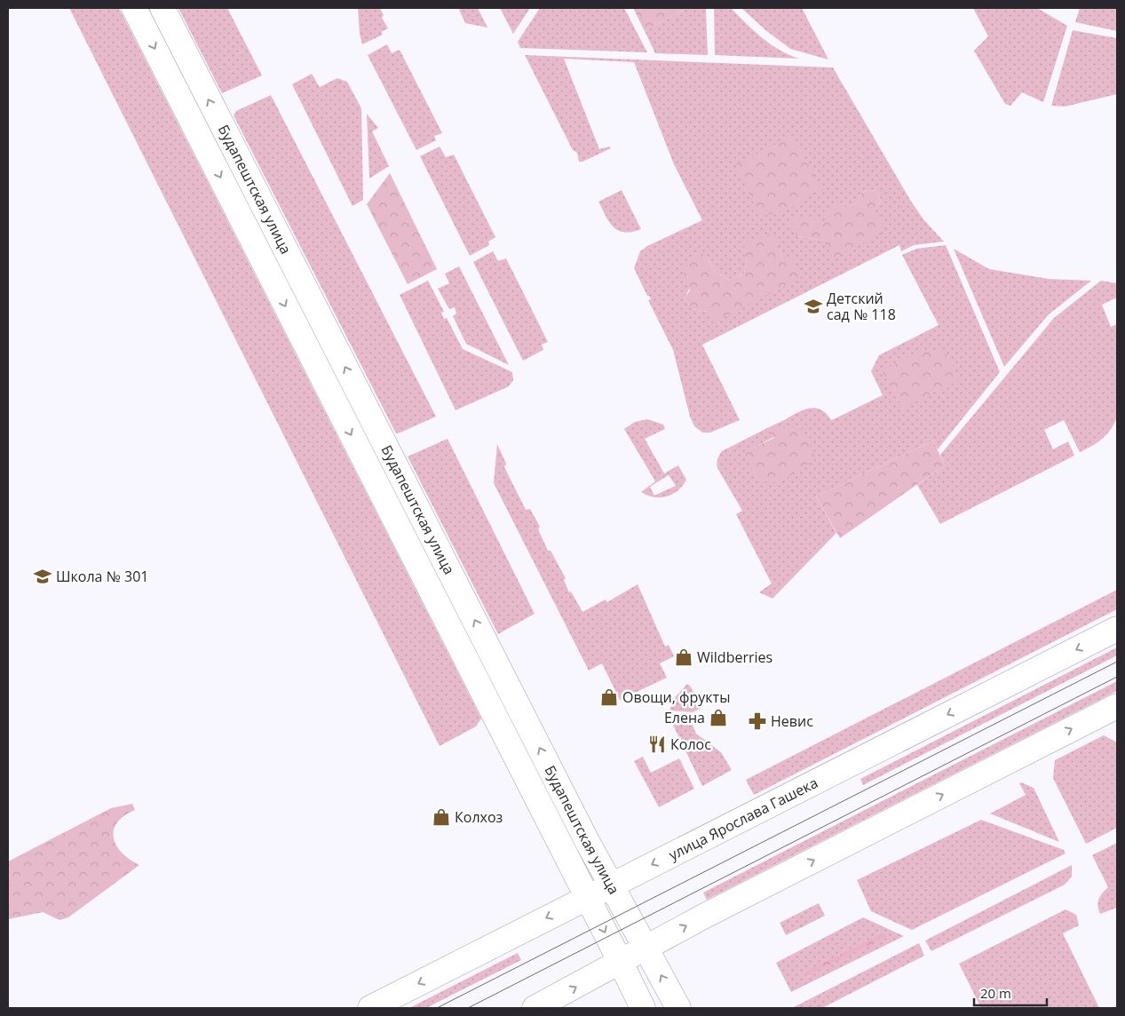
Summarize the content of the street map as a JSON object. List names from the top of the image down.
{
  "streets": {
    "street": ["Будапештская улица", "улица Ярослава Гашека"]
  },
  "crossings": [
    ["Будапештская улица", "улица Ярослава Гашека"]
  ],
  "places": {
    "school or university": ["Детский сад № 118", "Школа № 301"],
    "shop": [
      "Wildberries",
      "Овощи, фрукты",
      "Елена",
      "Колхоз"
    ],
    "pharmacy": ["Невис"],
    "restaurant": ["Колос"]
  },
  "scale_bar": "20 m"
}
